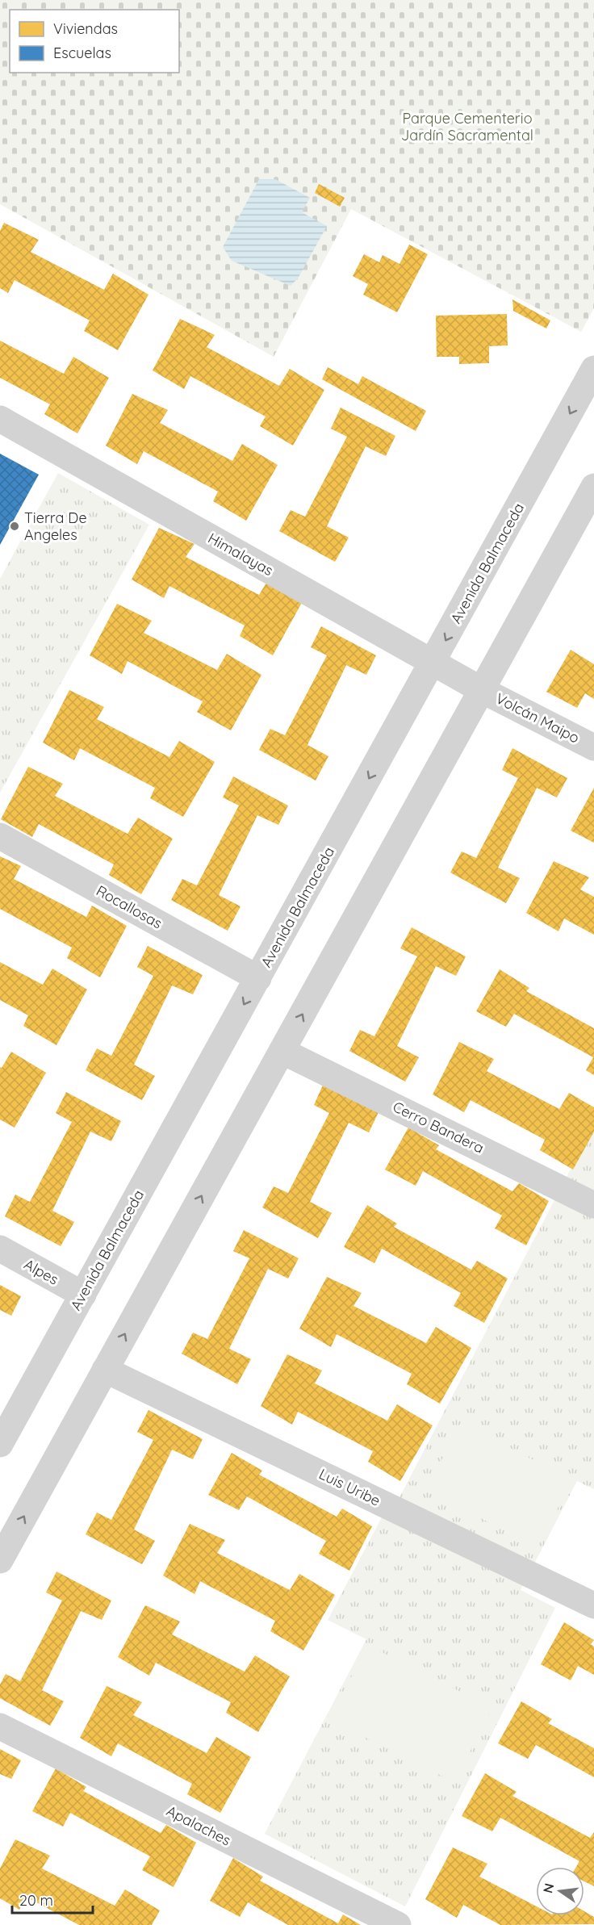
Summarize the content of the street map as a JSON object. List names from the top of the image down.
{
  "streets": {
    "street": [
      "Himalayas",
      "Avenida Balmaceda",
      "Volcán Maipo",
      "Rocallosas",
      "Cerro Bandera",
      "Alpes",
      "Luis Uribe",
      "Apalaches"
    ]
  },
  "crossings": [
    ["Himalayas", "Avenida Balmaceda"],
    ["Himalayas", "Volcán Maipo"],
    ["Avenida Balmaceda", "Rocallosas"],
    ["Avenida Balmaceda", "Alpes"]
  ],
  "parks": ["Parque Cementerio Jardín Sacramental"],
  "places": ["Tierra De Angeles"],
  "legend": ["Viviendas", "Escuelas"],
  "scale_bar": "20 m",
  "north": "left"
}
